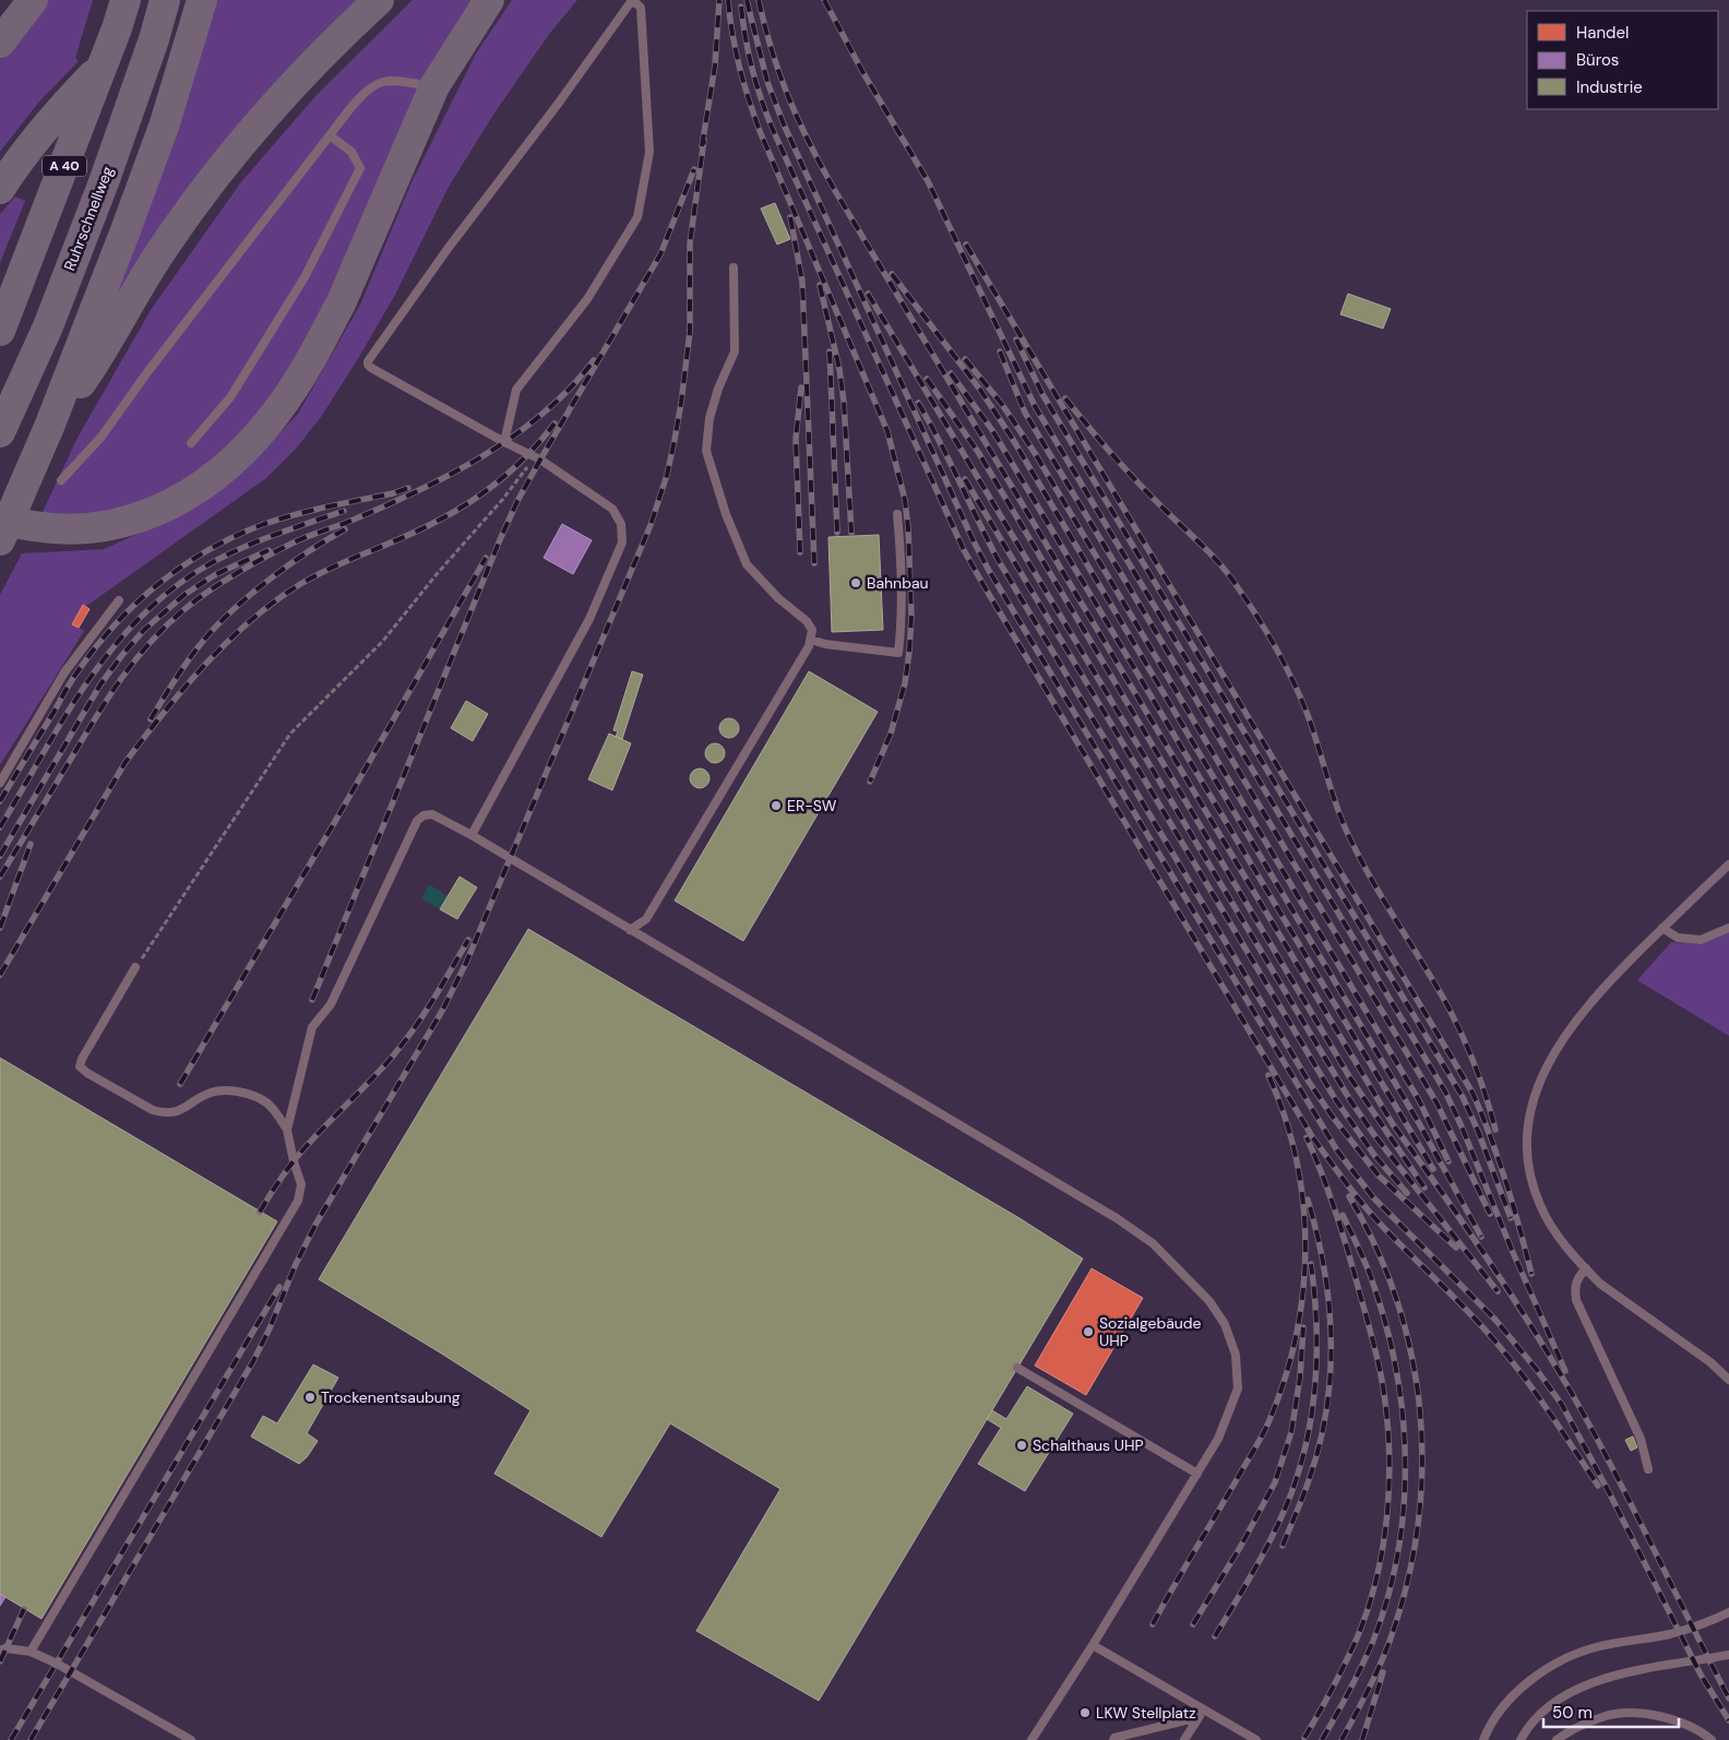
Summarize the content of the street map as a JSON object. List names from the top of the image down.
{
  "streets": {
    "highway": ["A 40", "Ruhrschnellweg"]
  },
  "places": [
    "Bahnbau",
    "ER-SW",
    "Sozialgebäude UHP",
    "Trockenentsaubung",
    "Schalthaus UHP",
    "LKW Stellplatz"
  ],
  "legend": ["Handel", "Büros", "Industrie"],
  "scale_bar": "50 m"
}
